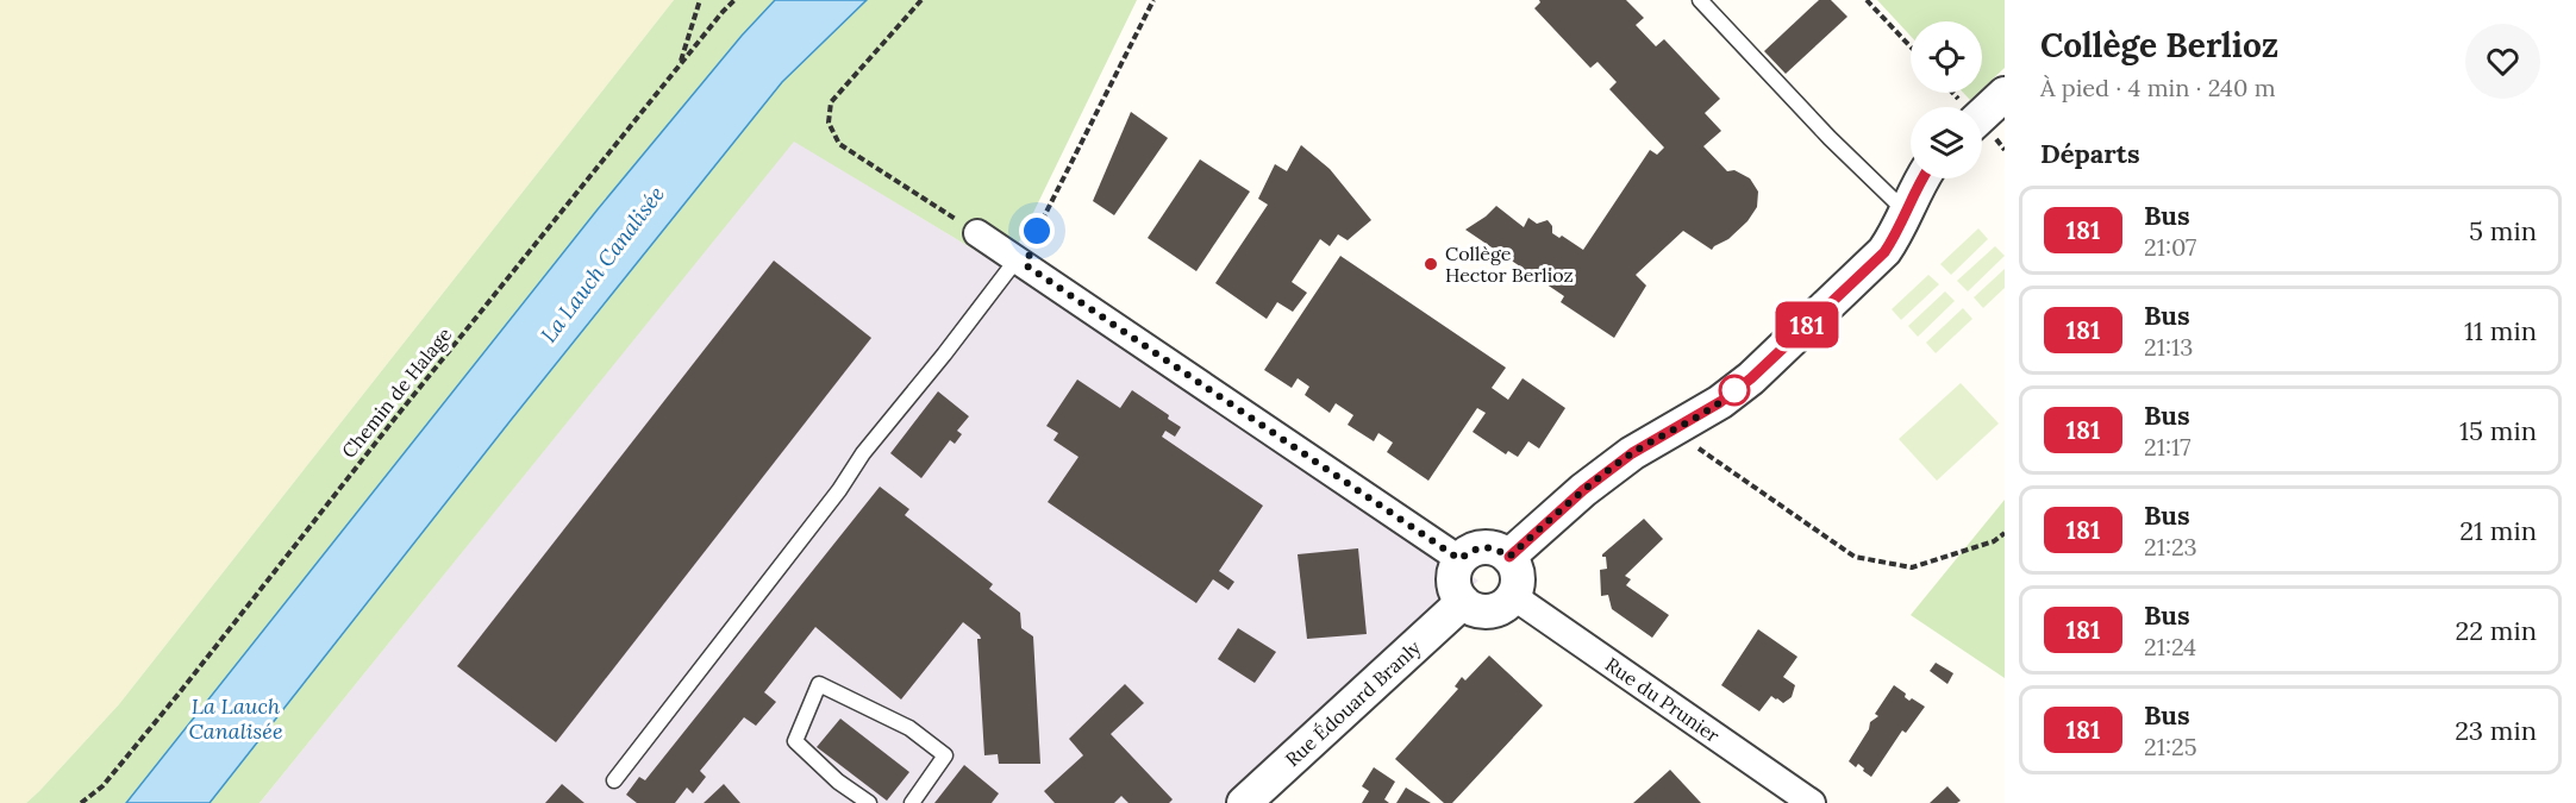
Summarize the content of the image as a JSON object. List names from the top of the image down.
{
  "streets": {
    "street": ["Rue du Prunier", "Rue Édouard Branly"],
    "path": ["Chemin de Halage"]
  },
  "crossings": [
    ["Rue du Prunier", "Rue Édouard Branly"]
  ],
  "water": ["La Lauch Canalisée"],
  "places": ["Collège Hector Berlioz"],
  "lines": ["bus line 181"],
  "page": {
    "on_map": "181",
    "heading": [
      ["Collège Berlioz", "À pied · 4 min · 240 m"],
      "Départs"
    ],
    "list": [
      {
        "mark": "181",
        "name": "Bus",
        "note": "21:07",
        "value": "5 min"
      },
      {
        "mark": "181",
        "name": "Bus",
        "note": "21:13",
        "value": "11 min"
      },
      {
        "mark": "181",
        "name": "Bus",
        "note": "21:17",
        "value": "15 min"
      },
      {
        "mark": "181",
        "name": "Bus",
        "note": "21:23",
        "value": "21 min"
      },
      {
        "mark": "181",
        "name": "Bus",
        "note": "21:24",
        "value": "22 min"
      },
      {
        "mark": "181",
        "name": "Bus",
        "note": "21:25",
        "value": "23 min"
      }
    ]
  }
}
